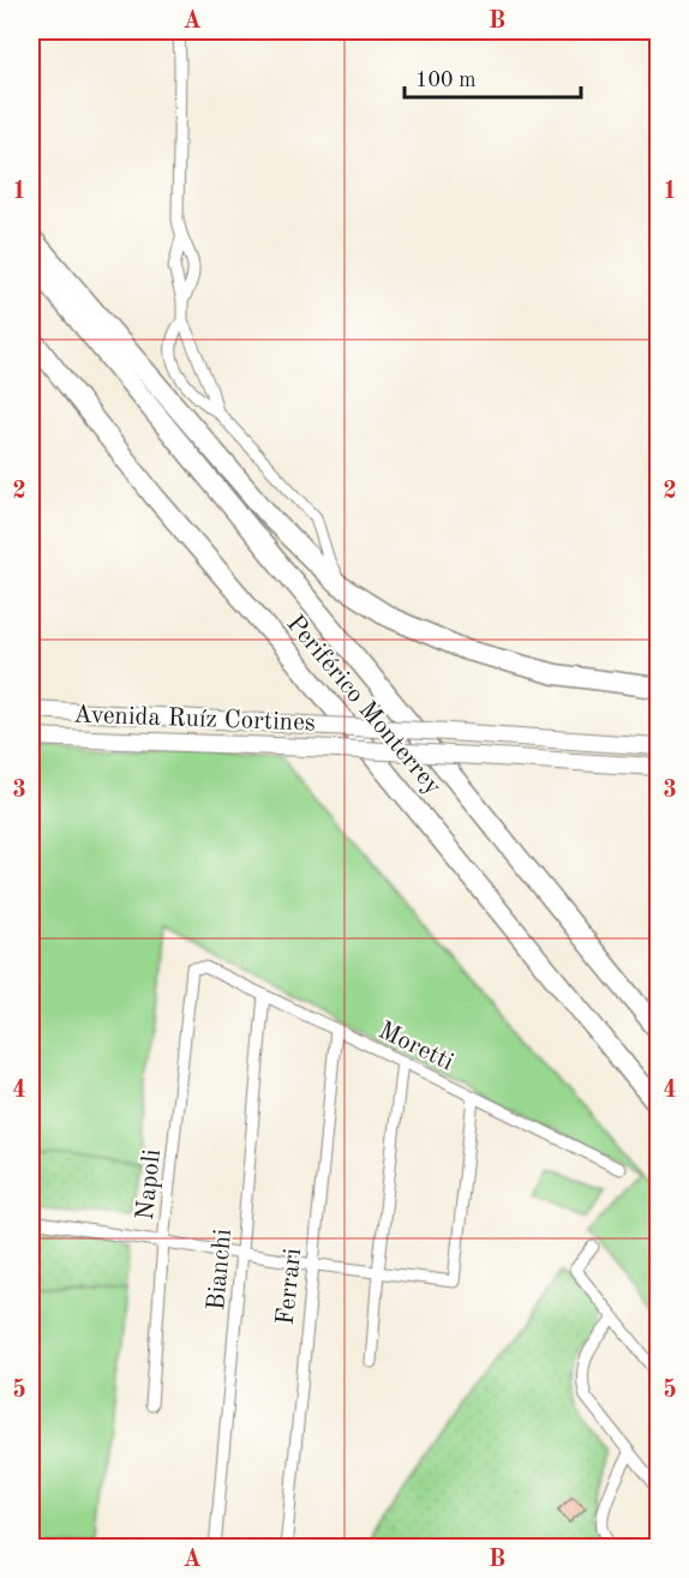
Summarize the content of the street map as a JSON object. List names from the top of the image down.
{
  "streets": {
    "highway": ["Periférico Monterrey"],
    "main road": ["Avenida Ruíz Cortines"],
    "street": [
      "Moretti",
      "Napoli",
      "Bianchi",
      "Ferrari"
    ]
  },
  "crossings": [
    ["Moretti", "Napoli"],
    ["Moretti", "Bianchi"],
    ["Moretti", "Ferrari"]
  ],
  "scale_bar": "100 m",
  "grid": {
    "columns": ["A", "B"],
    "rows": [
      "1",
      "2",
      "3",
      "4",
      "5"
    ]
  }
}
